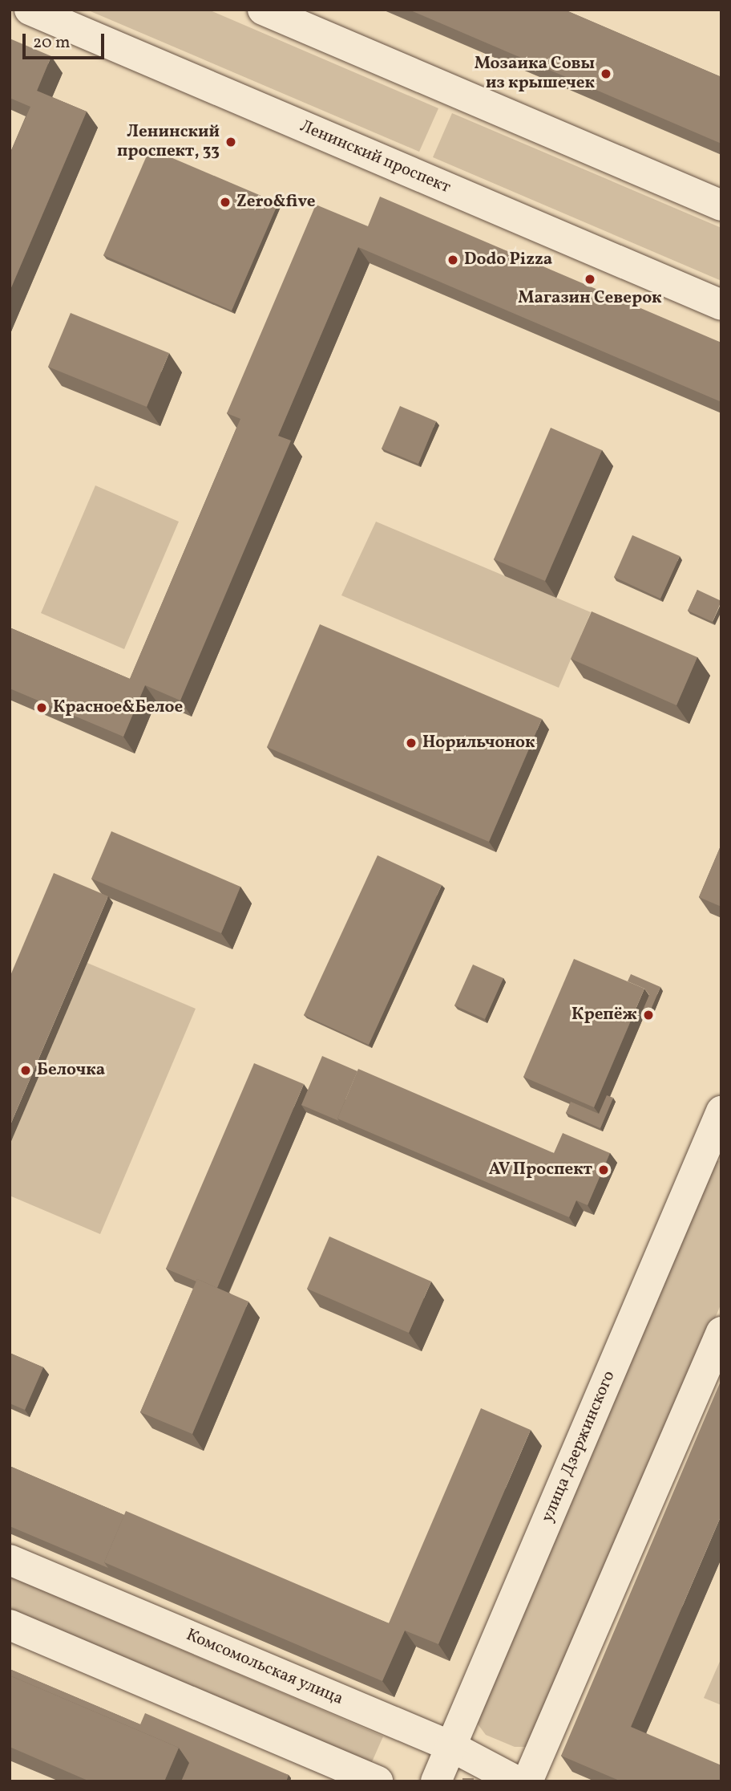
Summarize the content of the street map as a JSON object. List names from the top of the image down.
{
  "streets": {
    "street": ["Ленинский проспект", "улица Дзержинского", "Комсомольская улица"]
  },
  "crossings": [
    ["улица Дзержинского", "Комсомольская улица"]
  ],
  "places": [
    "Мозаика Совы из крышечек",
    "Ленинский проспект, 33",
    "Zero&five",
    "Dodo Pizza",
    "Магазин Северок",
    "Красное&Белое",
    "Норильчонок",
    "Крепёж",
    "Белочка",
    "AV Проспект"
  ],
  "scale_bar": "20 m"
}
